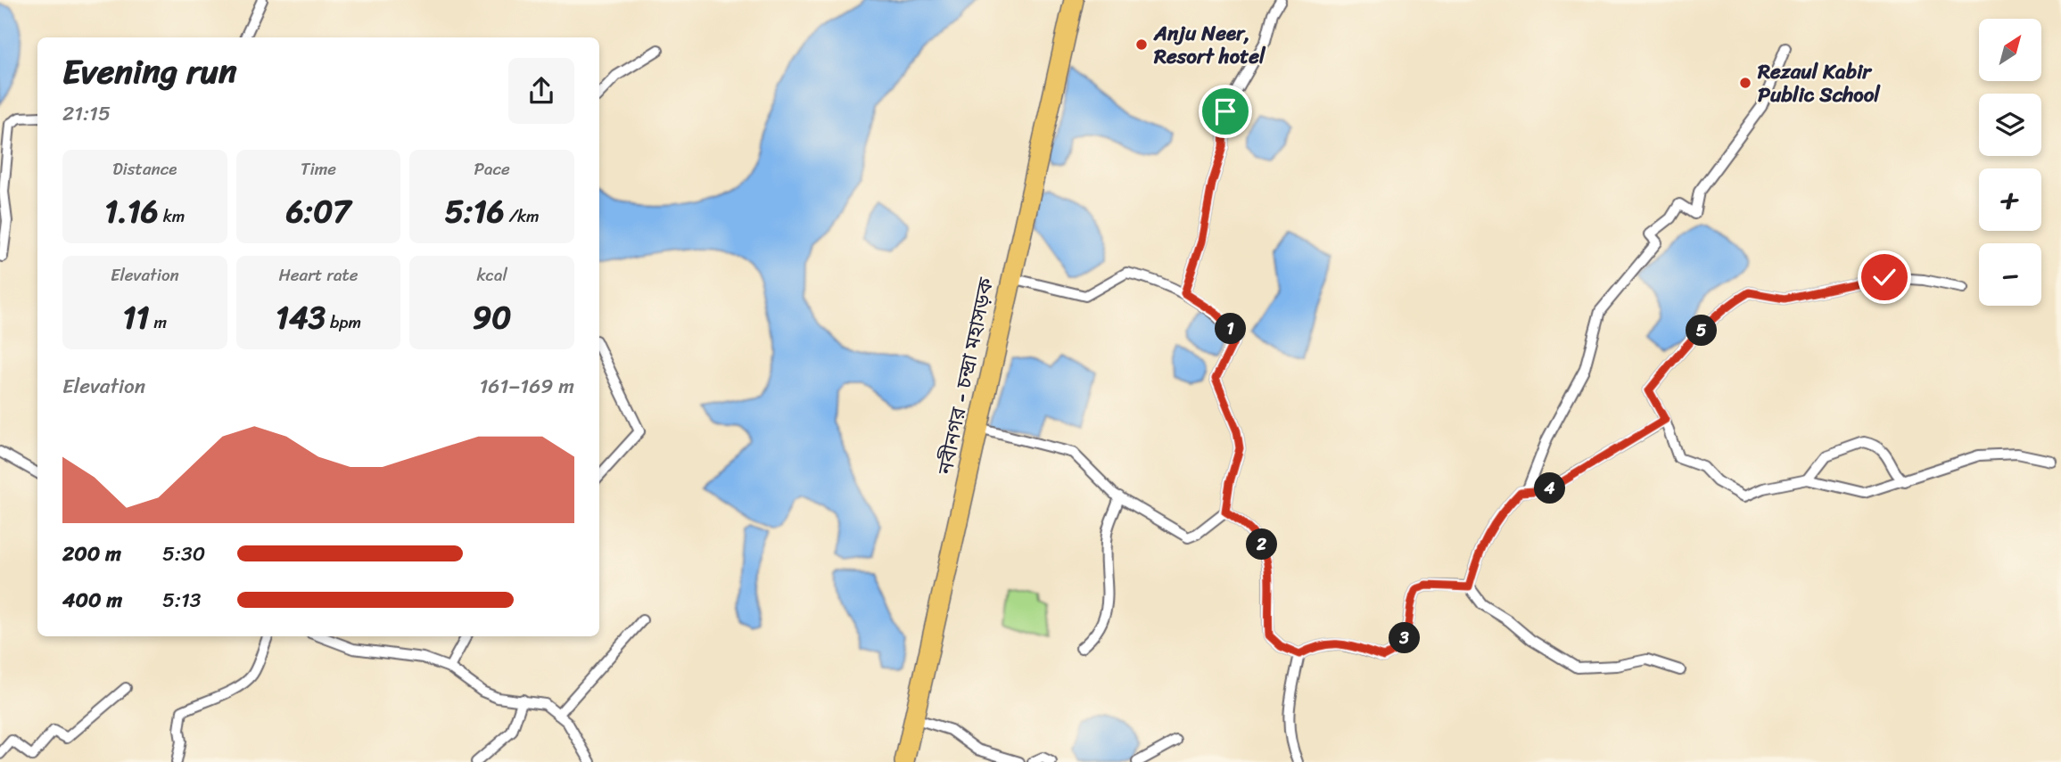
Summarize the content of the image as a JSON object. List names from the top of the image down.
{
  "streets": {
    "highway": ["নবীনগর - চন্দ্রা মহাসড়ক"]
  },
  "places": ["Anju Neer, Resort hotel", "Rezaul Kabir Public School"],
  "north": "top right",
  "page": {
    "map_buttons": ["+", "−"],
    "heading": ["Evening run", "21:15"],
    "stats": [
      ["Distance", "1.16 km"],
      ["Time", "6:07"],
      ["Pace", "5:16 /km"],
      ["Elevation", "11 m"],
      ["Heart rate", "143 bpm"],
      ["kcal", "90"]
    ],
    "pins": [
      "1",
      "5",
      "4",
      "2",
      "3"
    ],
    "chart": ["Elevation", "161–169 m"],
    "list": [
      {
        "name": "200 m",
        "note": "5:30"
      },
      {
        "name": "400 m",
        "note": "5:13"
      }
    ]
  }
}
